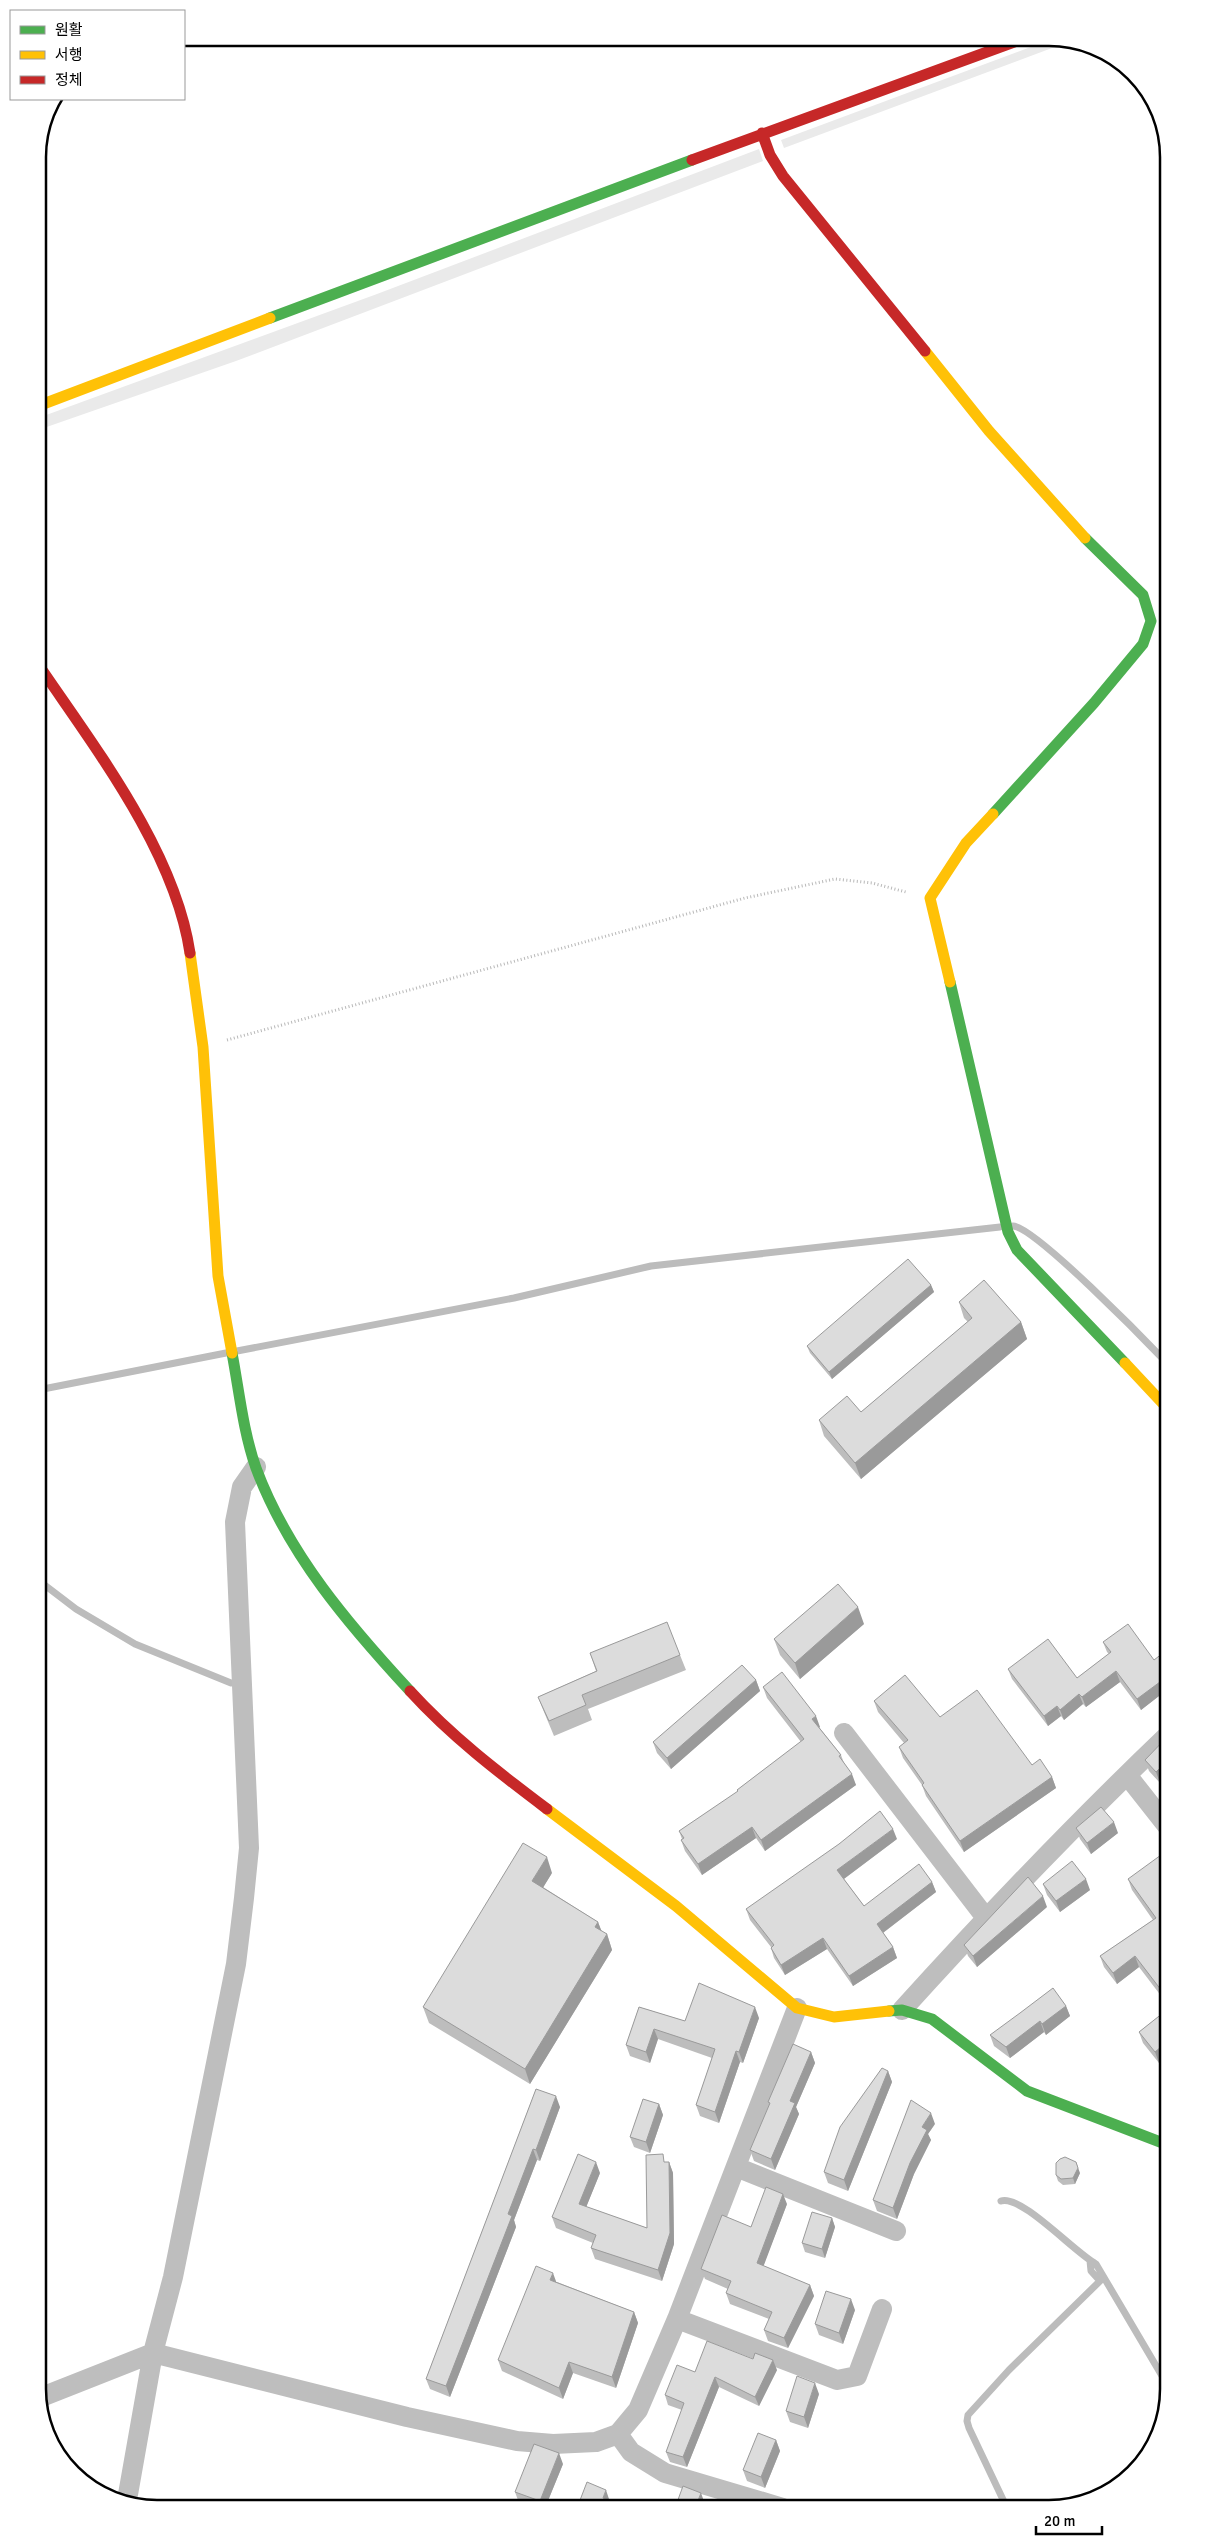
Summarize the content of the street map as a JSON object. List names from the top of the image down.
{
  "legend": ["원활", "서행", "정체"],
  "scale_bar": "20 m"
}
